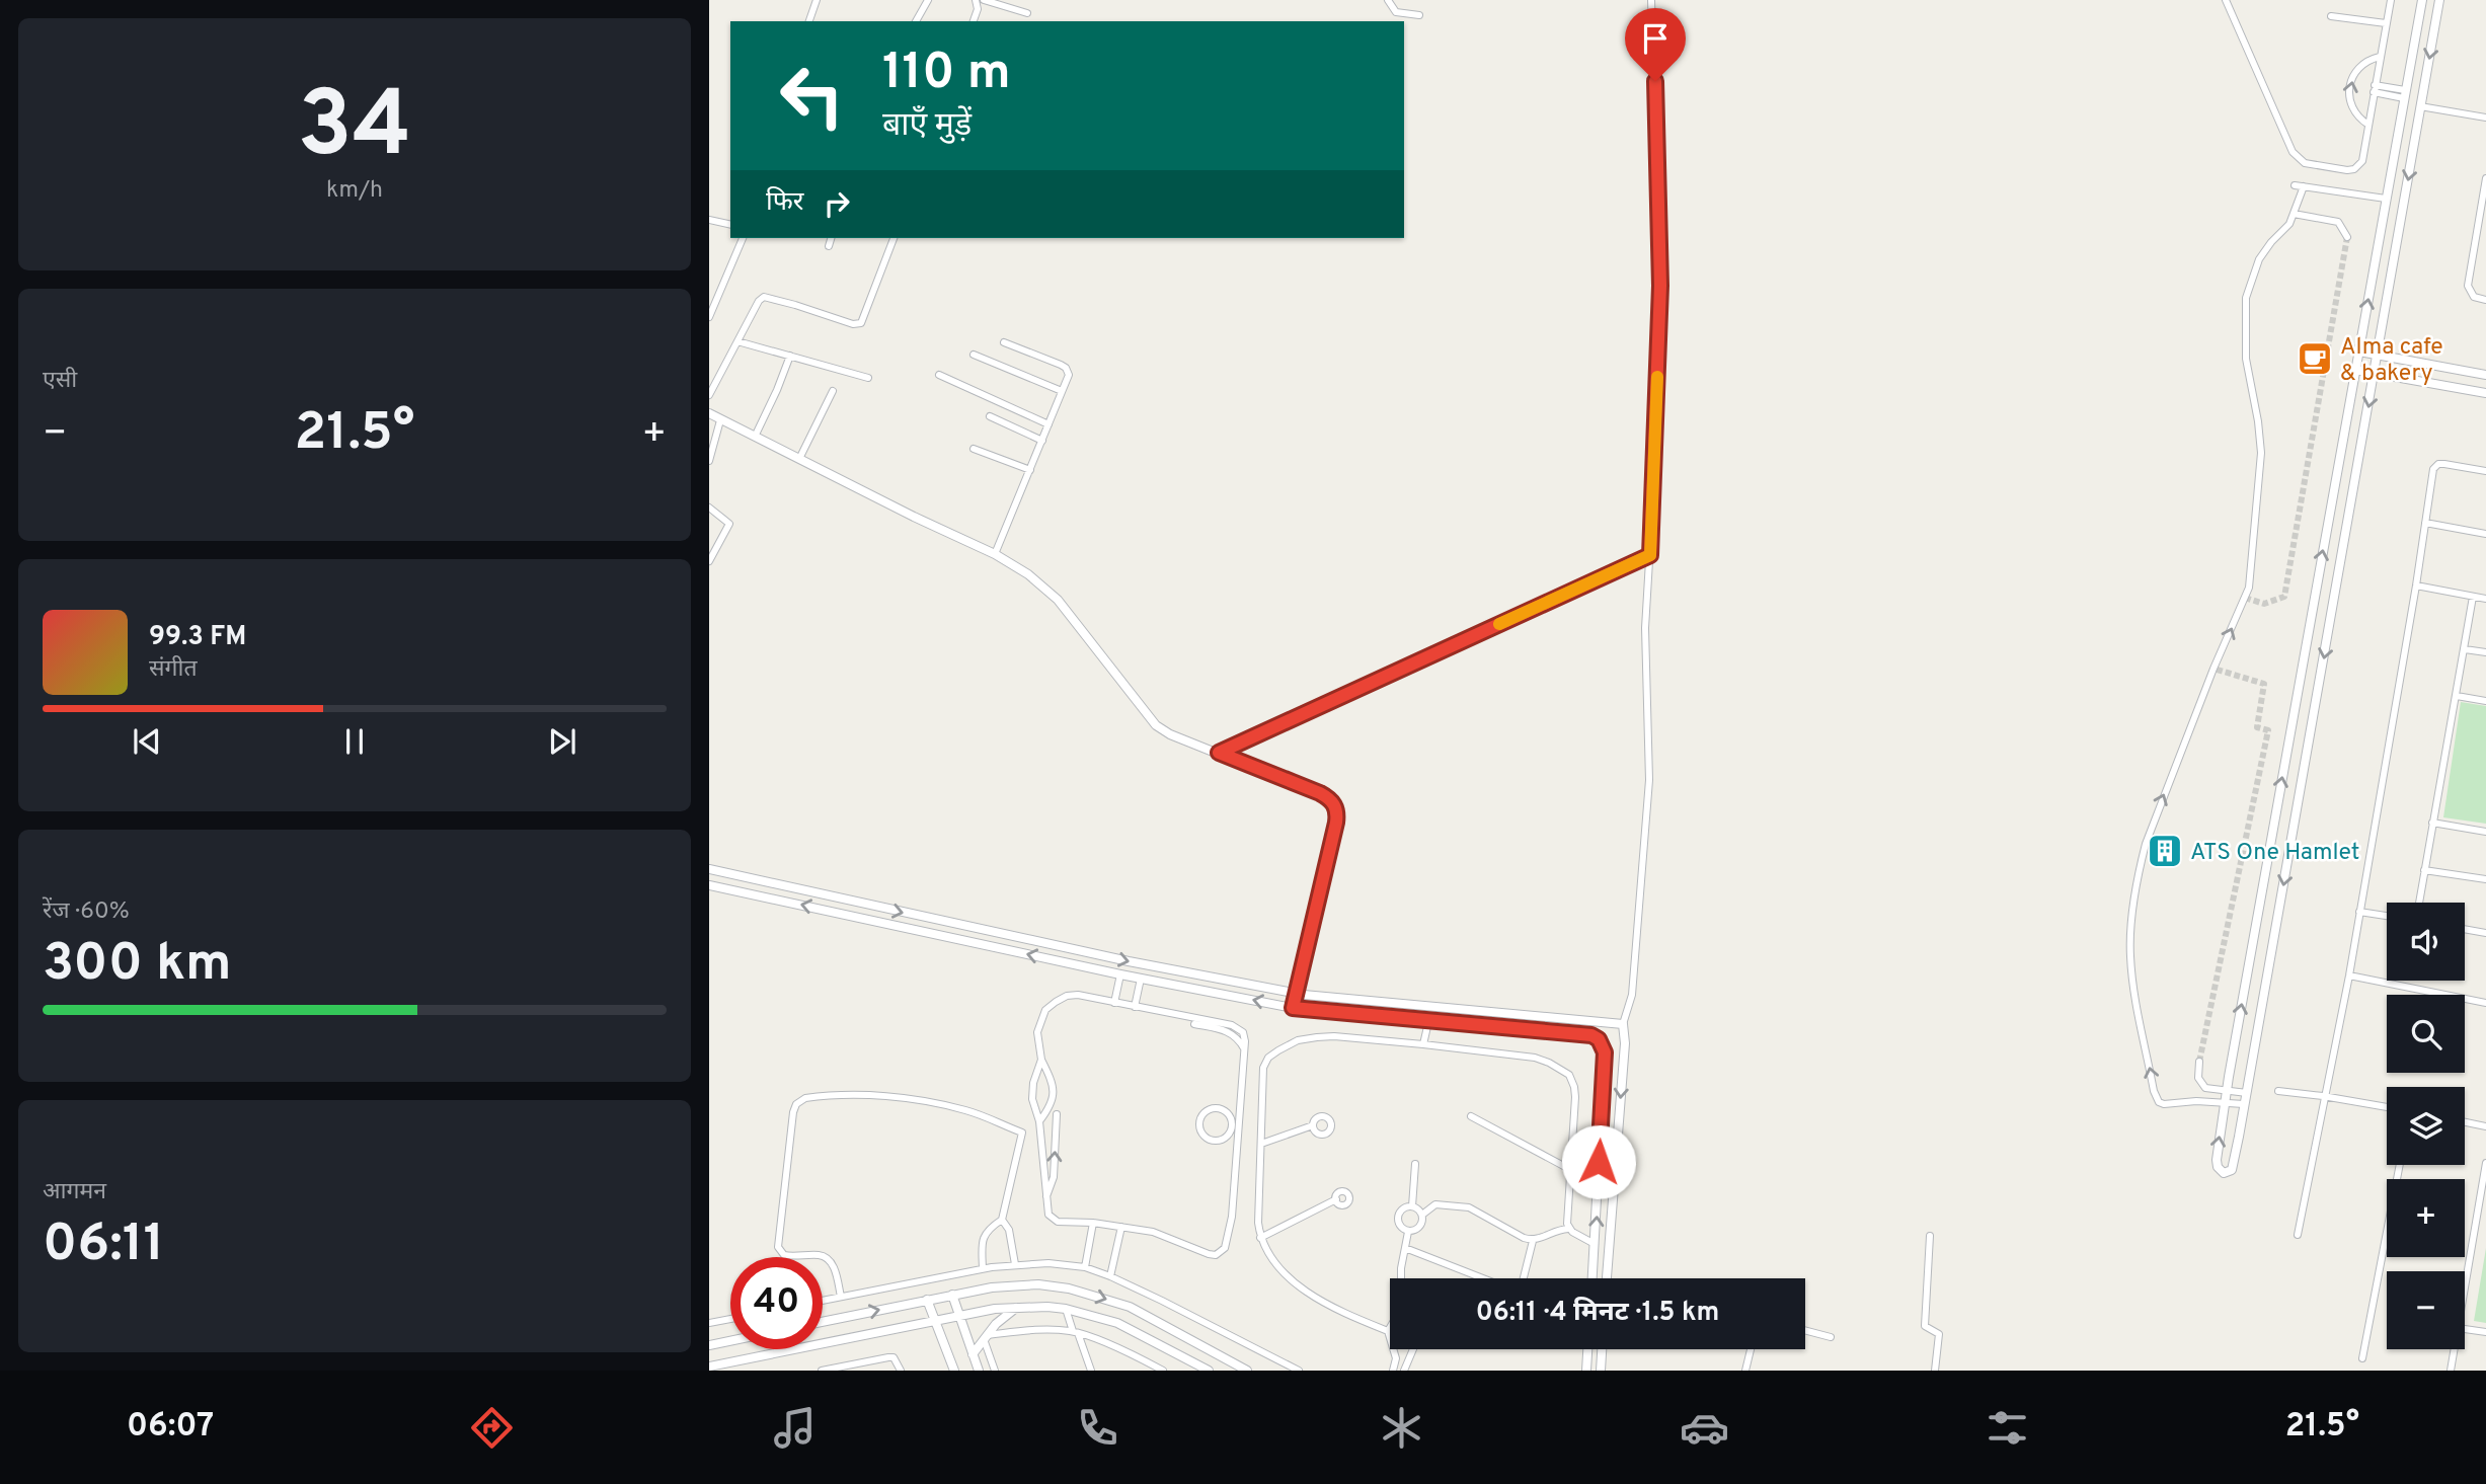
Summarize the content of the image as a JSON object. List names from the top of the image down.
{
  "places": {
    "cafe": ["Alma cafe & bakery"],
    "building": ["ATS One Hamlet"]
  },
  "page": {
    "tile": [
      ["34", "km/h"],
      "एसी",
      ["रेंज · 60%", "300 km"],
      ["आगमन", "06:11"]
    ],
    "turn": ["110 m", "बाएँ मुड़ें"],
    "then": "फिर",
    "heat": ["−", "21.5°", "+"],
    "song": ["99.3 FM", "संगीत"],
    "map_buttons": ["+", "−"],
    "limit": "40",
    "trip": "06:11 · 4 मिनट · 1.5 km",
    "tabs": ["06:07", "21.5°"]
  }
}
